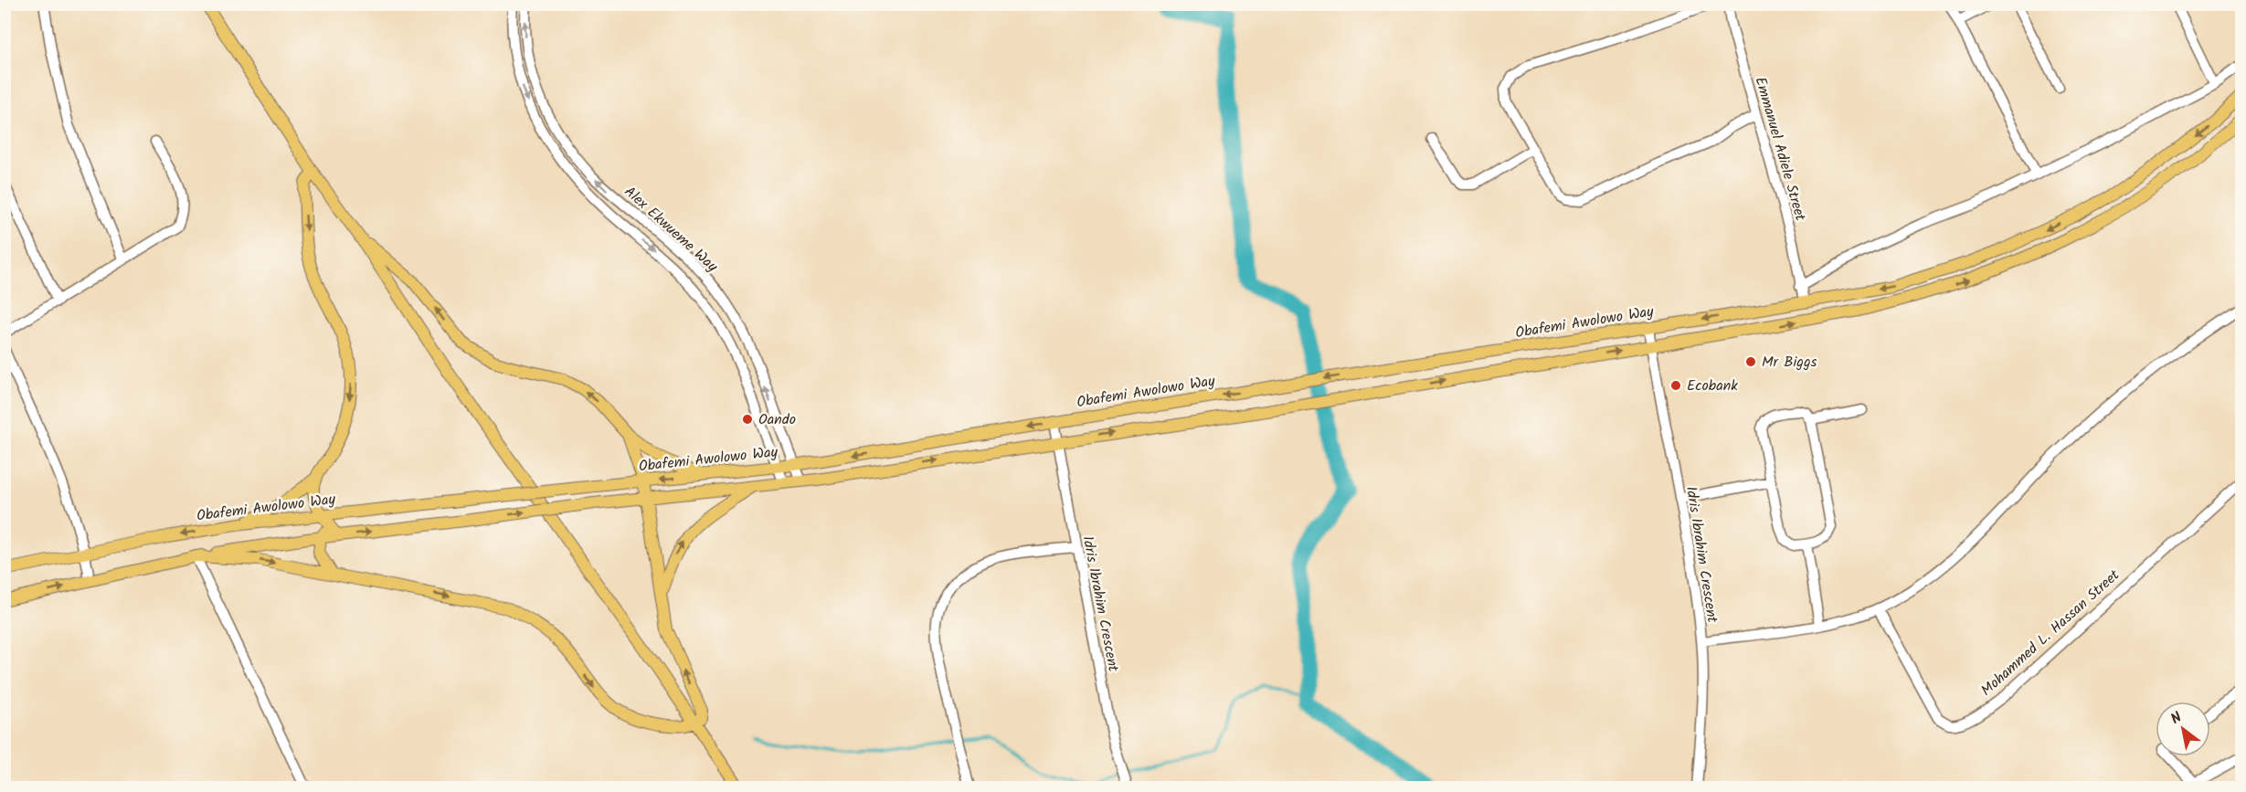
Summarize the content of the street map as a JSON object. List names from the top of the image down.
{
  "streets": {
    "main road": ["Obafemi Awolowo Way"],
    "street": [
      "Emmanuel Adiele Street",
      "Alex Ekwueme Way",
      "Idris Ibrahim Crescent",
      "Mohammed L. Hassan Street"
    ]
  },
  "crossings": [
    ["Emmanuel Adiele Street", "Obafemi Awolowo Way"],
    ["Alex Ekwueme Way", "Obafemi Awolowo Way"],
    ["Obafemi Awolowo Way", "Idris Ibrahim Crescent"]
  ],
  "places": ["Mr Biggs", "Ecobank", "Oando"],
  "north": "top left"
}
